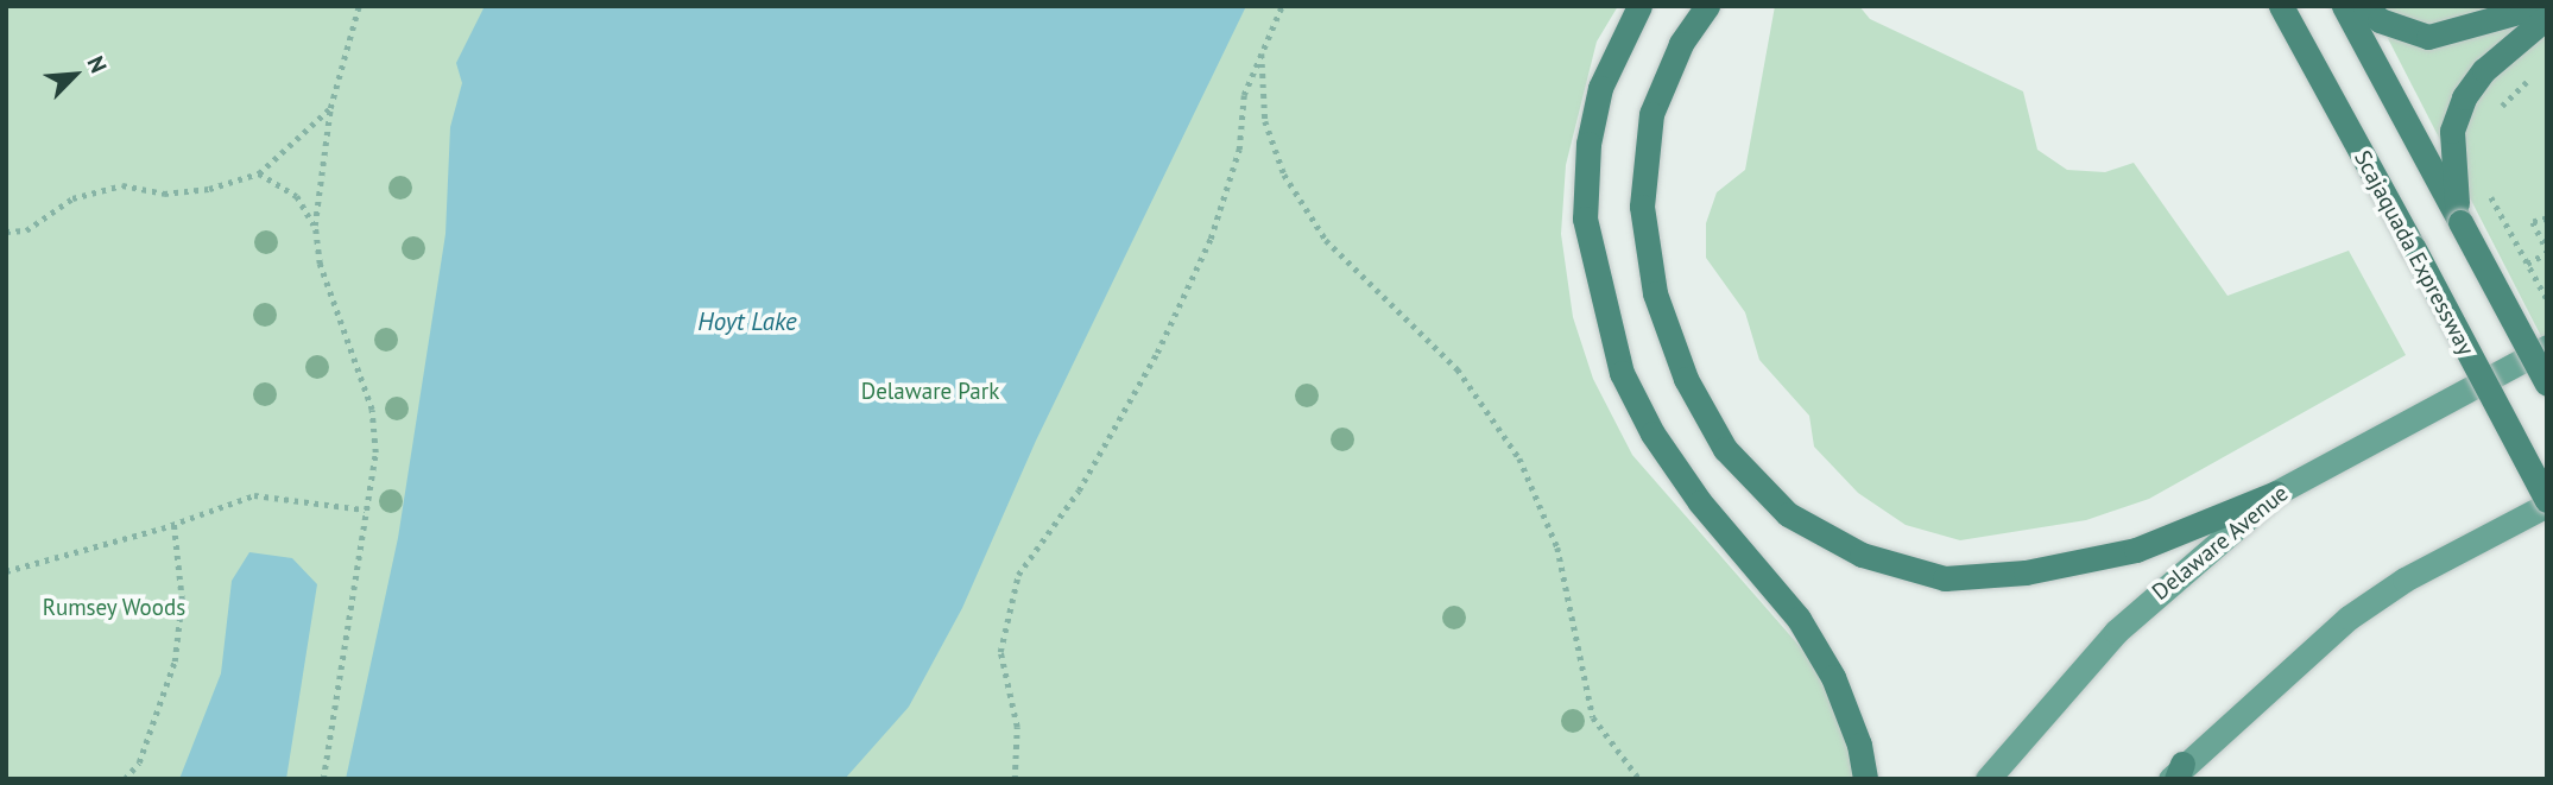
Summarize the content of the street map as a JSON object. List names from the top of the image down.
{
  "streets": {
    "highway": ["Scajaquada Expressway"],
    "main road": ["Delaware Avenue"]
  },
  "water": ["Hoyt Lake"],
  "parks": ["Delaware Park", "Rumsey Woods"],
  "north": "top right"
}
